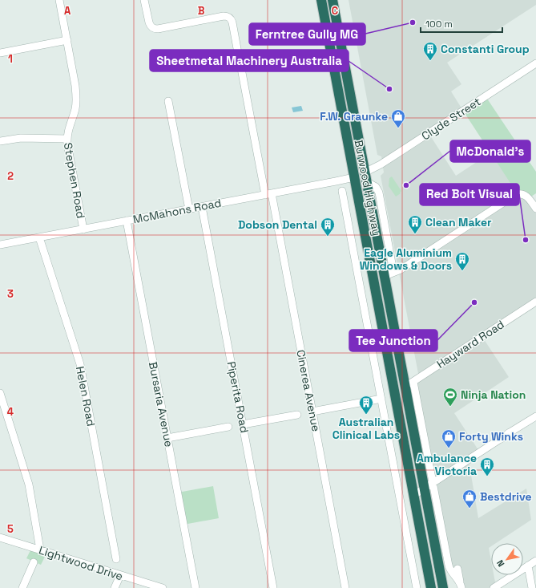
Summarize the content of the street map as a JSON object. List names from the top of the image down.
{
  "streets": {
    "highway": ["Burwood Highway"],
    "street": [
      "Clyde Street",
      "Stephen Road",
      "McMahons Road",
      "Hayward Road",
      "Cinerea Avenue",
      "Helen Road",
      "Piperita Road",
      "Bursaria Avenue",
      "Lightwood Drive"
    ]
  },
  "crossings": [
    ["Clyde Street", "Burwood Highway"],
    ["Stephen Road", "McMahons Road"],
    ["Burwood Highway", "McMahons Road"],
    ["Burwood Highway", "Hayward Road"],
    ["McMahons Road", "Cinerea Avenue"],
    ["McMahons Road", "Helen Road"],
    ["McMahons Road", "Piperita Road"],
    ["McMahons Road", "Bursaria Avenue"]
  ],
  "places": {
    "other": [
      "Ferntree Gully MG",
      "Sheetmetal Machinery Australia",
      "McDonald's",
      "Red Bolt Visual",
      "Tee Junction"
    ],
    "building": [
      "Constanti Group",
      "Clean Maker",
      "Dobson Dental",
      "Eagle Aluminium Windows & Doors",
      "Australian Clinical Labs",
      "Ambulance Victoria"
    ],
    "shop": ["F.W. Graunke", "Forty Winks", "Bestdrive"],
    "sports": ["Ninja Nation"]
  },
  "scale_bar": "100 m",
  "north": "bottom left",
  "grid": {
    "columns": ["A", "B", "C"],
    "rows": [
      "1",
      "2",
      "3",
      "4",
      "5"
    ]
  }
}
